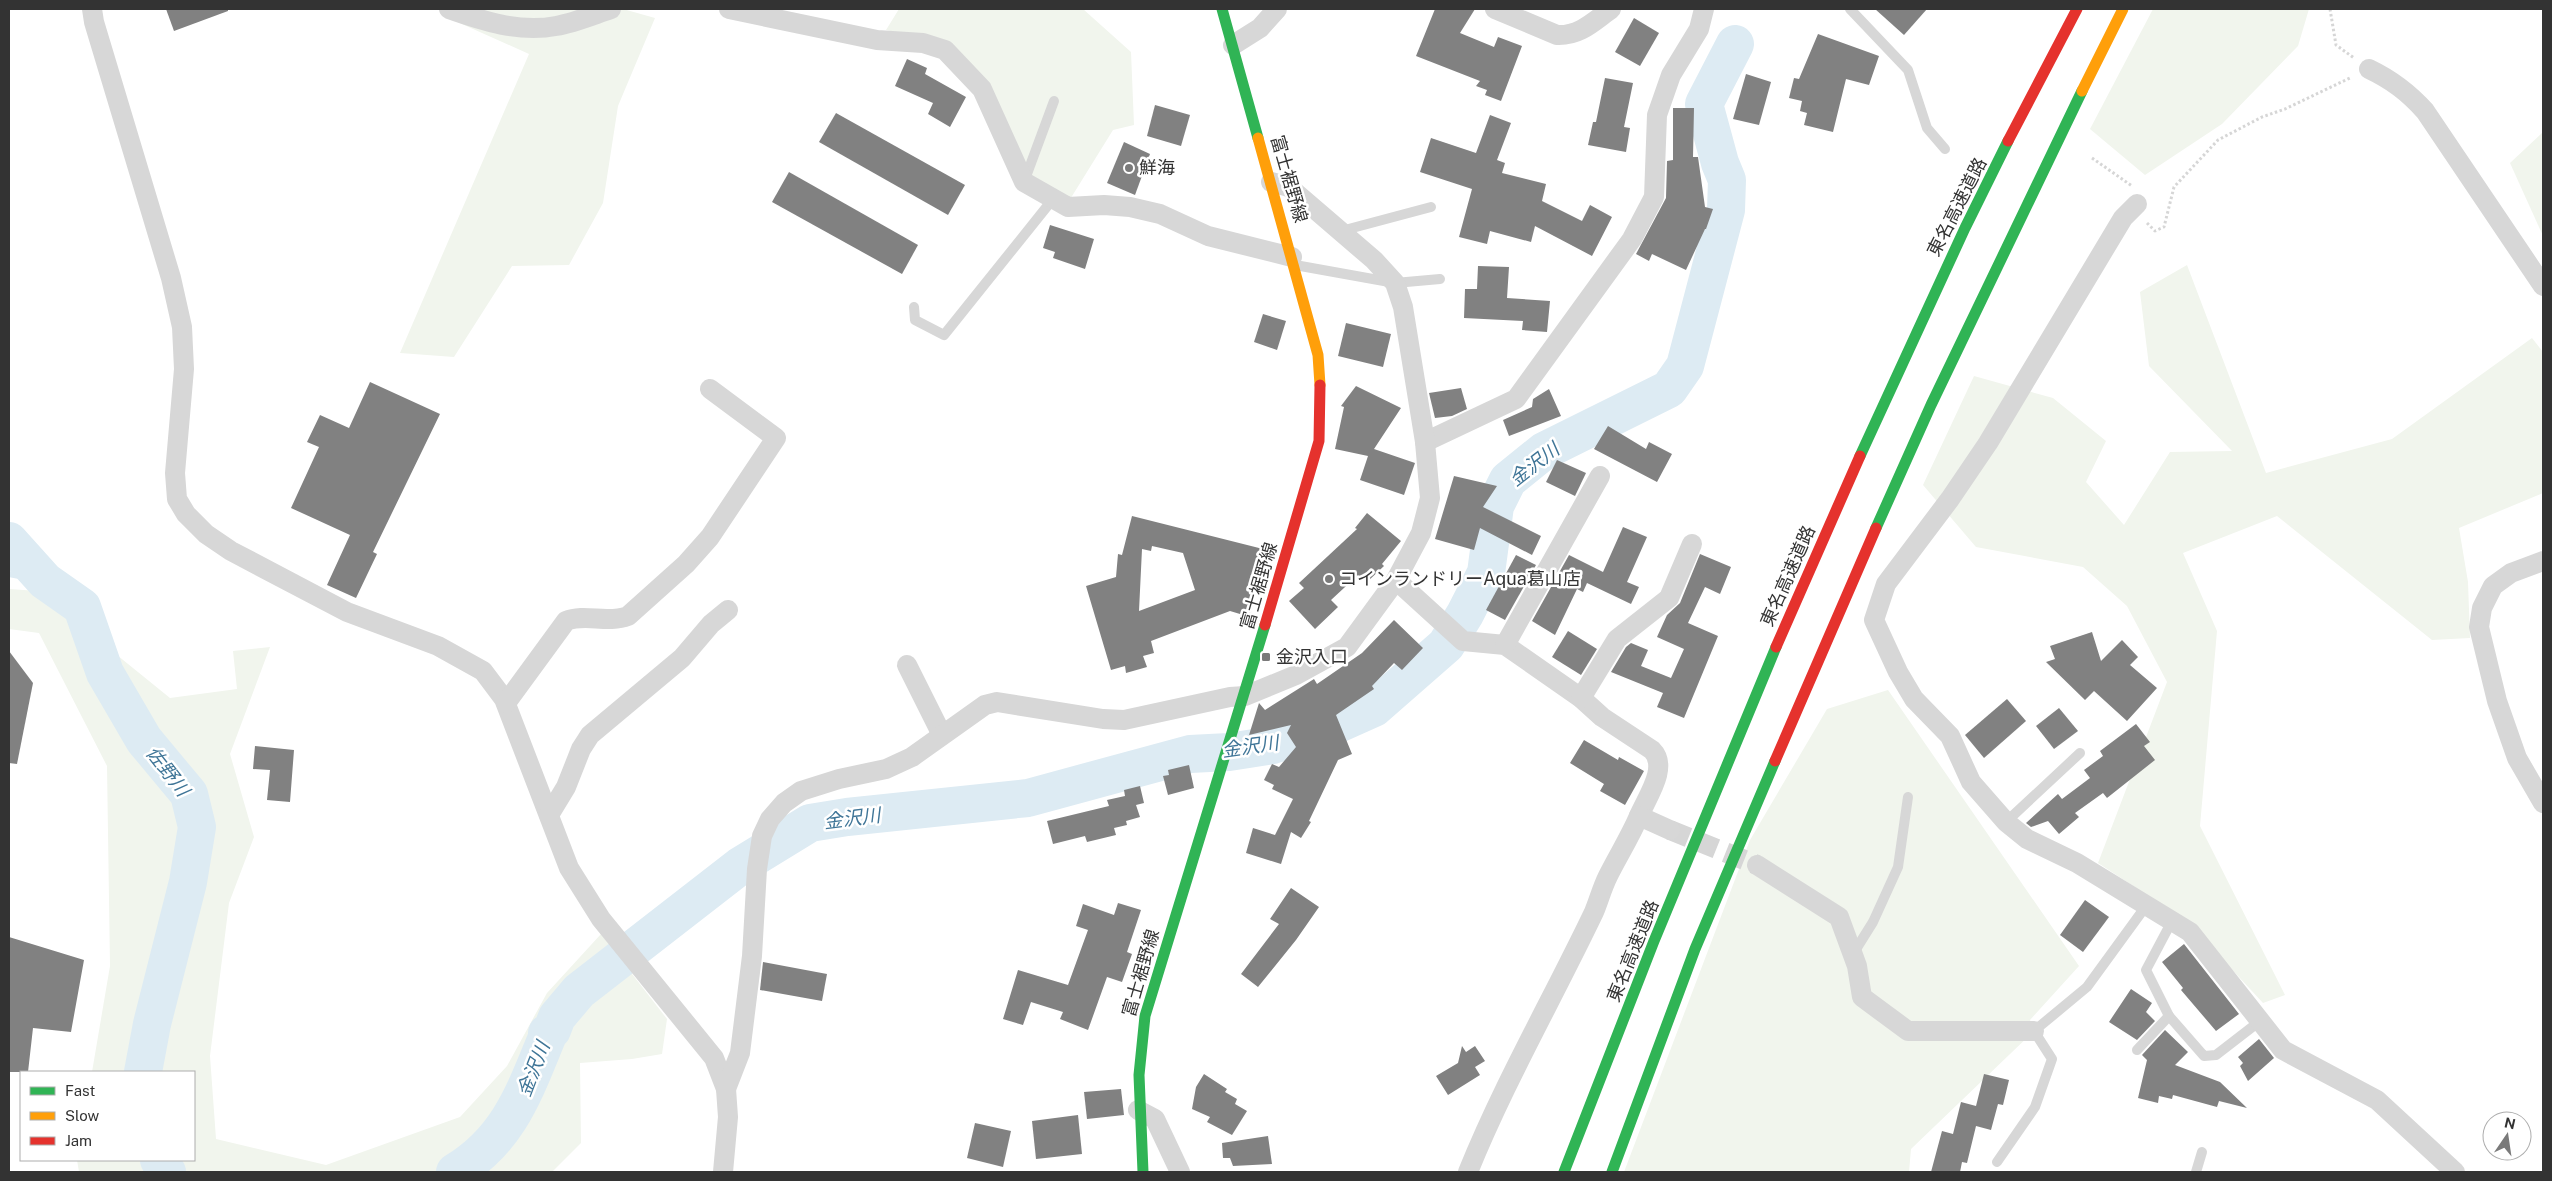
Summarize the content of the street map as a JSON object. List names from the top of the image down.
{
  "streets": {
    "main road": ["富士裾野線", "東名高速道路"]
  },
  "water": ["金沢川", "佐野川"],
  "places": {
    "other": ["鮮海", "コインランドリーAqua葛山店"],
    "transit": ["金沢入口"]
  },
  "legend": ["Fast", "Slow", "Jam"],
  "north": "top"
}
